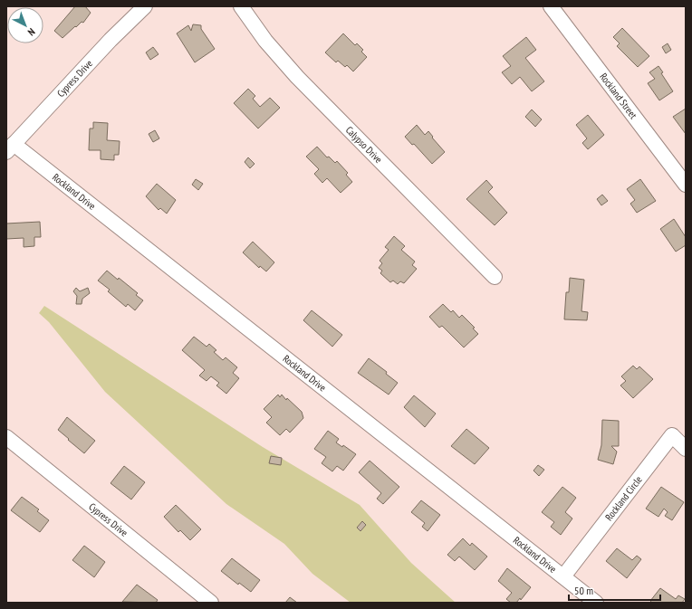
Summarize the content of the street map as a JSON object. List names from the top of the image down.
{
  "streets": {
    "street": [
      "Cypress Drive",
      "Rockland Street",
      "Calypso Drive",
      "Rockland Drive",
      "Rockland Circle"
    ]
  },
  "crossings": [
    ["Cypress Drive", "Rockland Drive"],
    ["Rockland Drive", "Rockland Circle"]
  ],
  "scale_bar": "50 m",
  "north": "bottom right"
}
